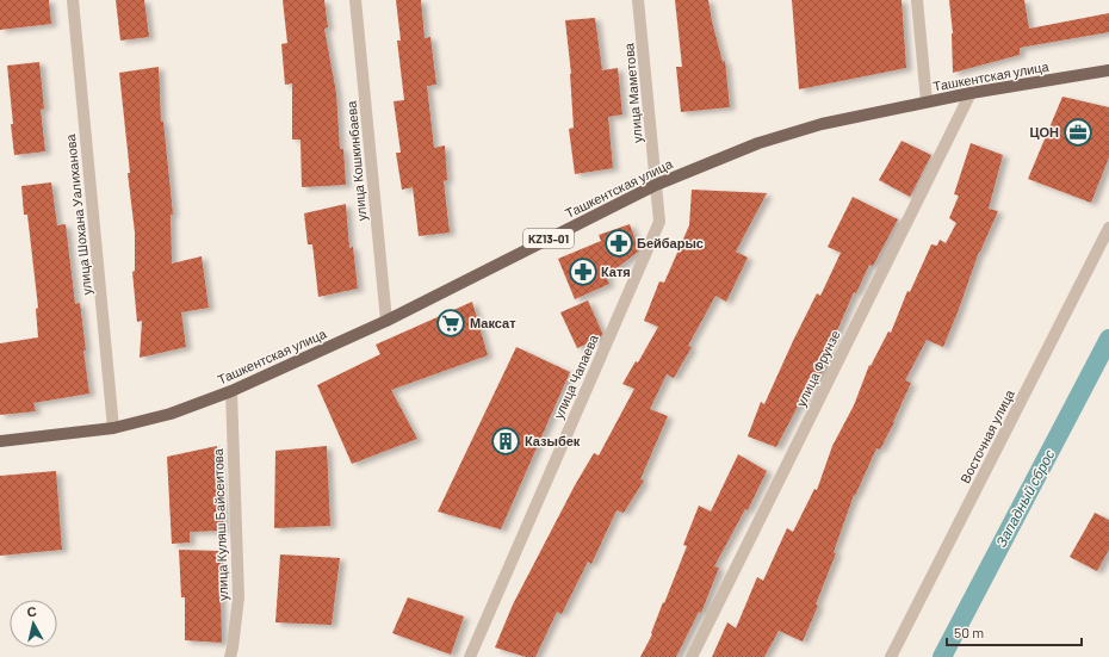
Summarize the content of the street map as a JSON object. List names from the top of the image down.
{
  "streets": {
    "main road": ["Ташкентская улица", "KZ13-01"],
    "street": [
      "улица Маметова",
      "улица Кошкинбаева",
      "улица Шохана Уалиханова",
      "улица Фрунзе",
      "улица Чапаева",
      "Восточная улица",
      "улица Куляш Байсеитова"
    ]
  },
  "crossings": [
    ["Ташкентская улица", "улица Маметова"],
    ["Ташкентская улица", "улица Кошкинбаева"],
    ["Ташкентская улица", "улица Шохана Уалиханова"],
    ["Ташкентская улица", "улица Фрунзе"],
    ["Ташкентская улица", "улица Чапаева"],
    ["Ташкентская улица", "улица Куляш Байсеитова"],
    ["улица Маметова", "улица Чапаева"]
  ],
  "water": ["Западный сброс"],
  "places": {
    "office": ["ЦОН"],
    "pharmacy": ["Бейбарыс", "Катя"],
    "supermarket": ["Максат"],
    "building": ["Казыбек"]
  },
  "scale_bar": "50 m",
  "north": "top"
}
